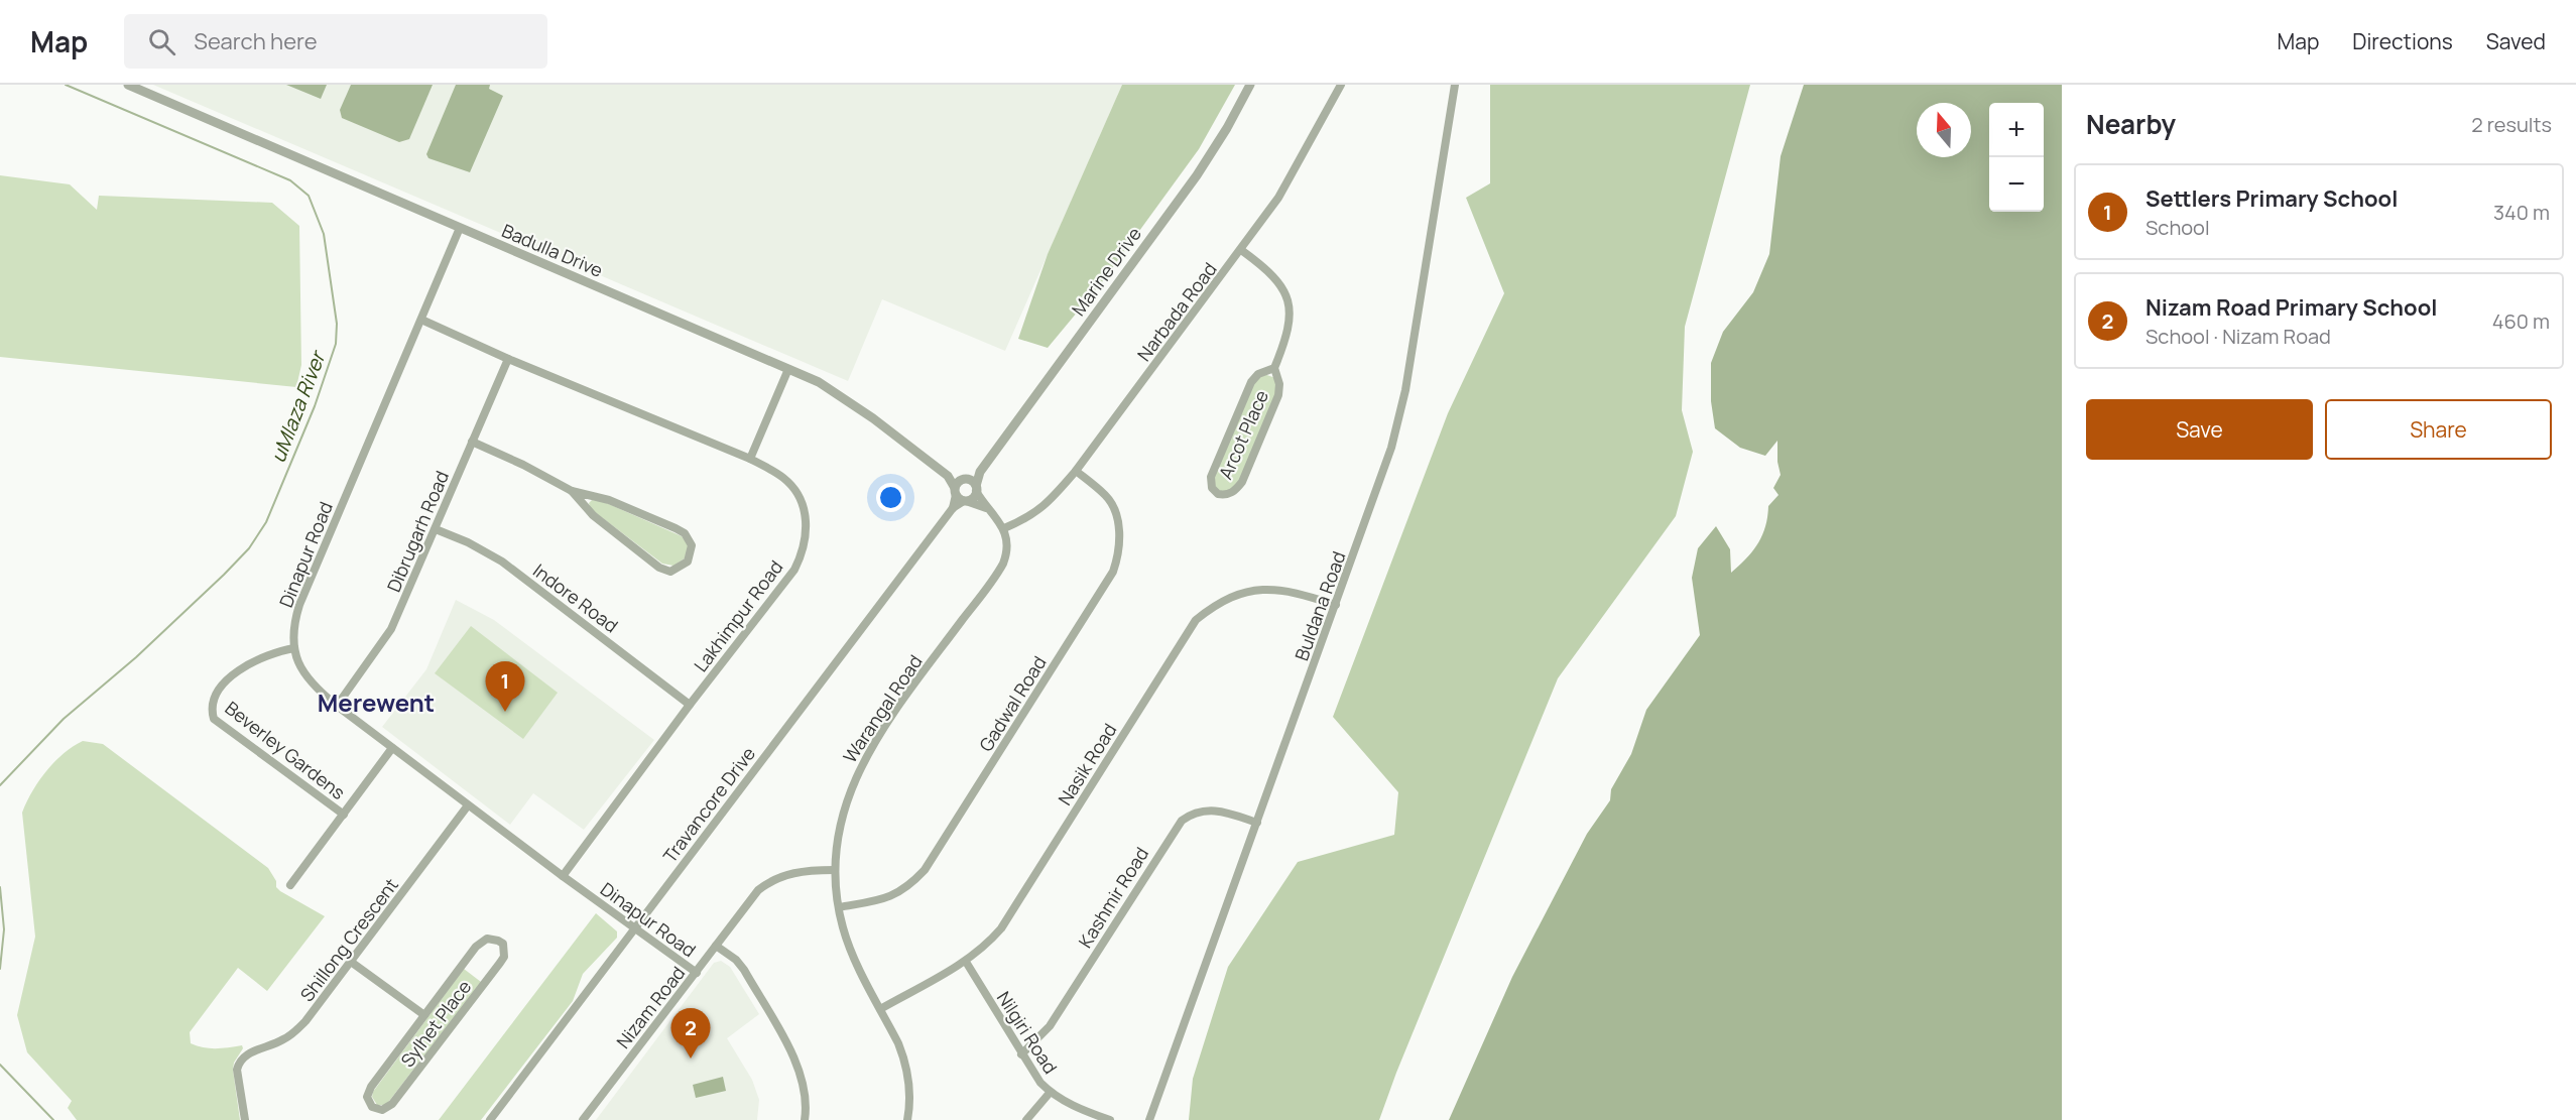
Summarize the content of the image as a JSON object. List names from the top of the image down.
{
  "streets": {
    "street": [
      "Badulla Drive",
      "Marine Drive",
      "Narbada Road",
      "Arcot Place",
      "Dibrugarh Road",
      "Dinapur Road",
      "Indore Road",
      "Buldana Road",
      "Lakhimpur Road",
      "Gadwal Road",
      "Warangal Road",
      "Beverley Gardens",
      "Nasik Road",
      "Travancore Drive",
      "Kashmir Road",
      "Shillong Crescent",
      "Nizam Road",
      "Sylhet Place",
      "Nilgiri Road"
    ]
  },
  "crossings": [
    ["Badulla Drive", "Marine Drive"],
    ["Badulla Drive", "Dinapur Road"],
    ["Badulla Drive", "Travancore Drive"],
    ["Marine Drive", "Travancore Drive"],
    ["Narbada Road", "Arcot Place"],
    ["Narbada Road", "Gadwal Road"],
    ["Narbada Road", "Warangal Road"],
    ["Dibrugarh Road", "Dinapur Road"],
    ["Dibrugarh Road", "Indore Road"],
    ["Dibrugarh Road", "Lakhimpur Road"],
    ["Dinapur Road", "Lakhimpur Road"],
    ["Dinapur Road", "Beverley Gardens"],
    ["Dinapur Road", "Travancore Drive"],
    ["Dinapur Road", "Shillong Crescent"],
    ["Dinapur Road", "Nizam Road"],
    ["Indore Road", "Lakhimpur Road"],
    ["Buldana Road", "Nasik Road"],
    ["Buldana Road", "Kashmir Road"],
    ["Gadwal Road", "Warangal Road"],
    ["Warangal Road", "Nasik Road"],
    ["Warangal Road", "Nizam Road"],
    ["Nasik Road", "Nilgiri Road"],
    ["Kashmir Road", "Nilgiri Road"],
    ["Shillong Crescent", "Sylhet Place"]
  ],
  "districts": ["Merewent"],
  "water": ["uMlaza River"],
  "north": "top",
  "page": {
    "header": "Map",
    "search": "Search here",
    "nav": ["Map", "Directions", "Saved"],
    "heading": ["Nearby", "2 results"],
    "map_buttons": ["+", "−"],
    "list": [
      {
        "mark": "1",
        "name": "Settlers Primary School",
        "note": "School",
        "value": "340 m"
      },
      {
        "mark": "2",
        "name": "Nizam Road Primary School",
        "note": "School · Nizam Road",
        "value": "460 m"
      }
    ],
    "buttons": ["Save", "Share"],
    "pins": ["1", "2"]
  }
}
